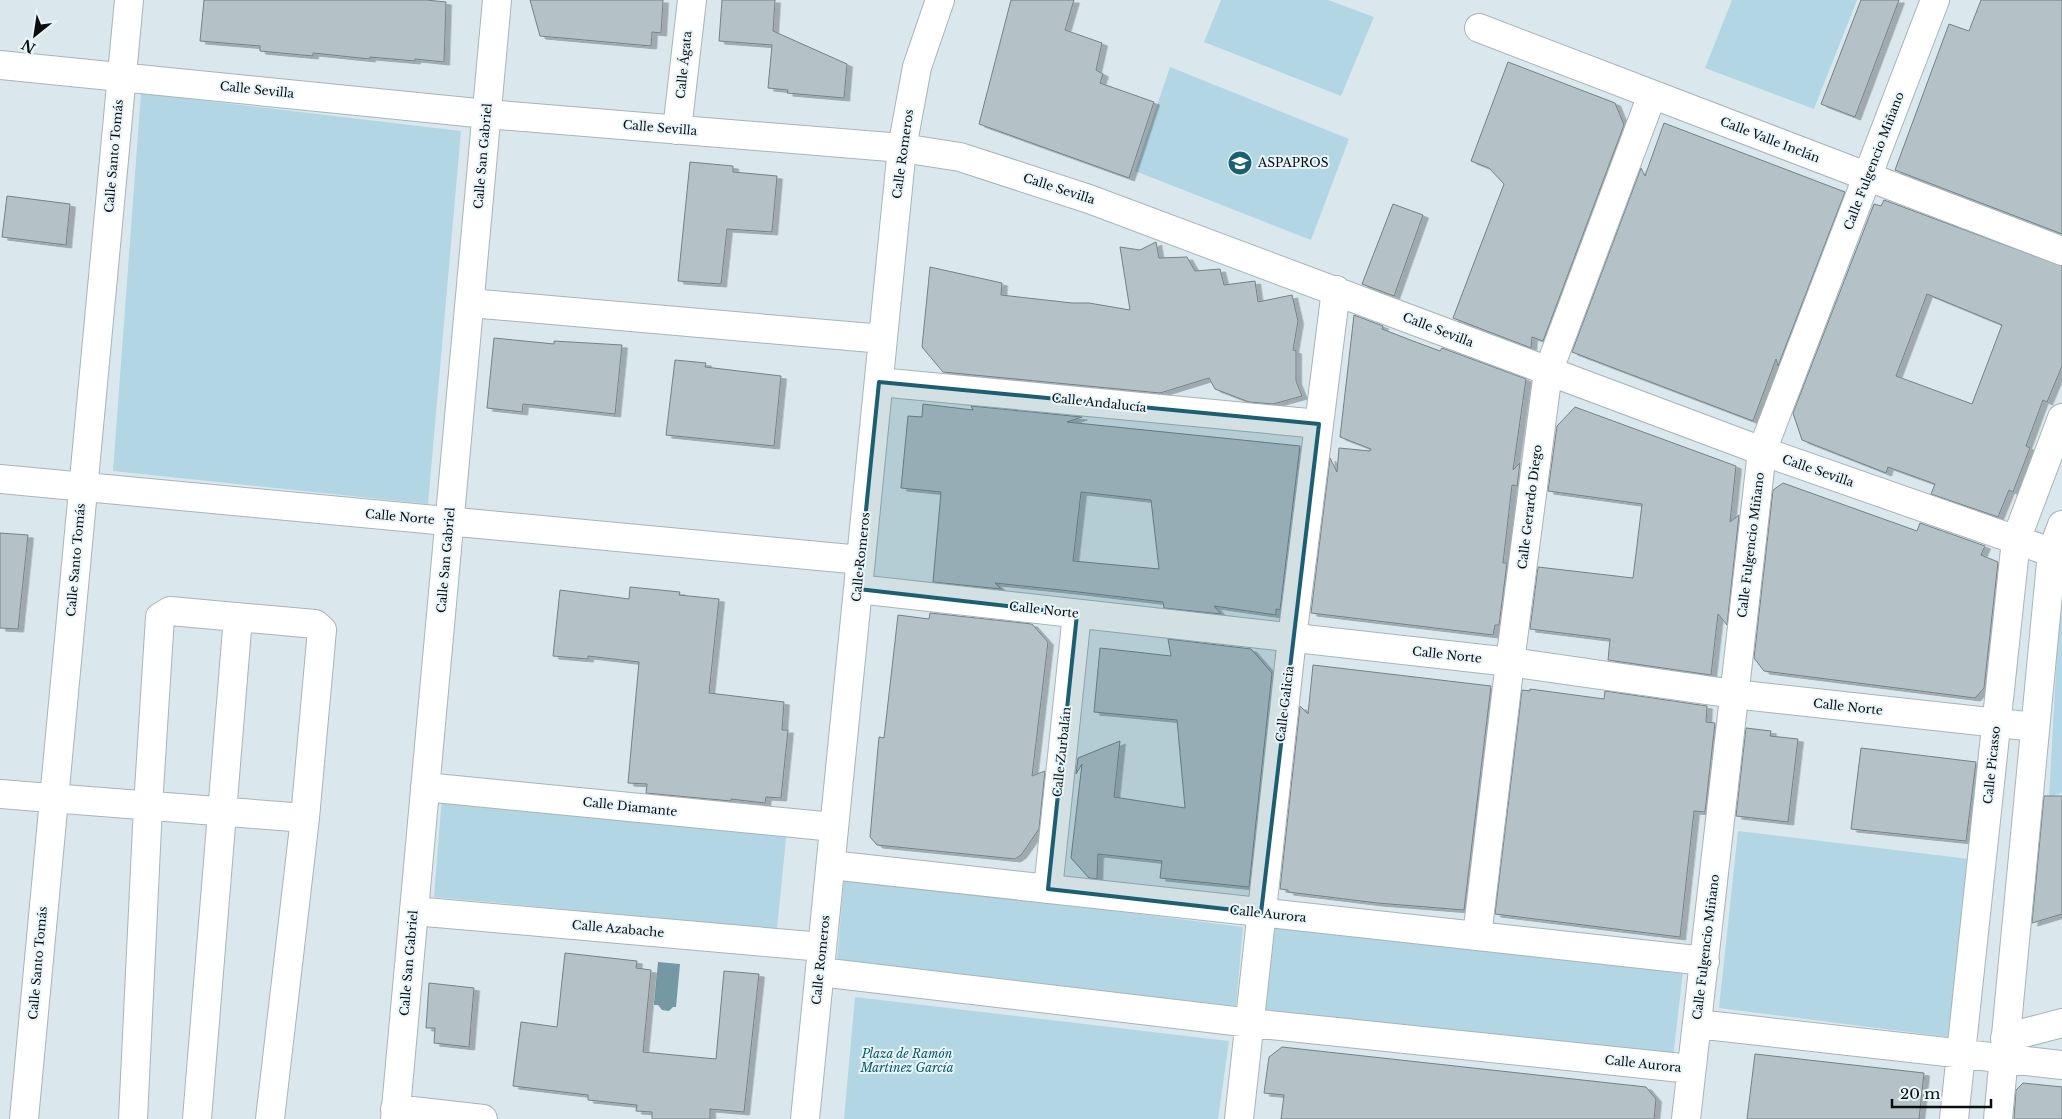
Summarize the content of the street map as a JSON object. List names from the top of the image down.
{
  "streets": {
    "street": [
      "Calle Ágata",
      "Calle Sevilla",
      "Calle Valle Inclán",
      "Calle Romeros",
      "Calle Santo Tomás",
      "Calle San Gabriel",
      "Calle Fulgencio Miñano",
      "Calle Andalucía",
      "Calle Gerardo Diego",
      "Calle Norte",
      "Calle Galicia",
      "Calle Zurbalán",
      "Calle Picasso",
      "Calle Diamante",
      "Calle Aurora",
      "Calle Azabache"
    ]
  },
  "crossings": [
    ["Calle Ágata", "Calle Sevilla"],
    ["Calle Sevilla", "Calle Romeros"],
    ["Calle Sevilla", "Calle Santo Tomás"],
    ["Calle Sevilla", "Calle San Gabriel"],
    ["Calle Sevilla", "Calle Fulgencio Miñano"],
    ["Calle Sevilla", "Calle Gerardo Diego"],
    ["Calle Sevilla", "Calle Galicia"],
    ["Calle Sevilla", "Calle Picasso"],
    ["Calle Valle Inclán", "Calle Fulgencio Miñano"],
    ["Calle Valle Inclán", "Calle Gerardo Diego"],
    ["Calle Romeros", "Calle Andalucía"],
    ["Calle Romeros", "Calle Norte"],
    ["Calle Romeros", "Calle Diamante"],
    ["Calle Romeros", "Calle Aurora"],
    ["Calle Romeros", "Calle Azabache"],
    ["Calle Santo Tomás", "Calle Norte"],
    ["Calle San Gabriel", "Calle Norte"],
    ["Calle San Gabriel", "Calle Diamante"],
    ["Calle San Gabriel", "Calle Azabache"],
    ["Calle Fulgencio Miñano", "Calle Norte"],
    ["Calle Fulgencio Miñano", "Calle Aurora"],
    ["Calle Andalucía", "Calle Galicia"],
    ["Calle Gerardo Diego", "Calle Norte"],
    ["Calle Gerardo Diego", "Calle Aurora"],
    ["Calle Norte", "Calle Galicia"],
    ["Calle Norte", "Calle Zurbalán"],
    ["Calle Norte", "Calle Picasso"],
    ["Calle Galicia", "Calle Aurora"],
    ["Calle Zurbalán", "Calle Aurora"],
    ["Calle Aurora", "Calle Azabache"]
  ],
  "parks": ["Plaza de Ramón Martinez García"],
  "places": {
    "school or university": ["ASPAPROS"]
  },
  "scale_bar": "20 m",
  "north": "bottom left"
}
